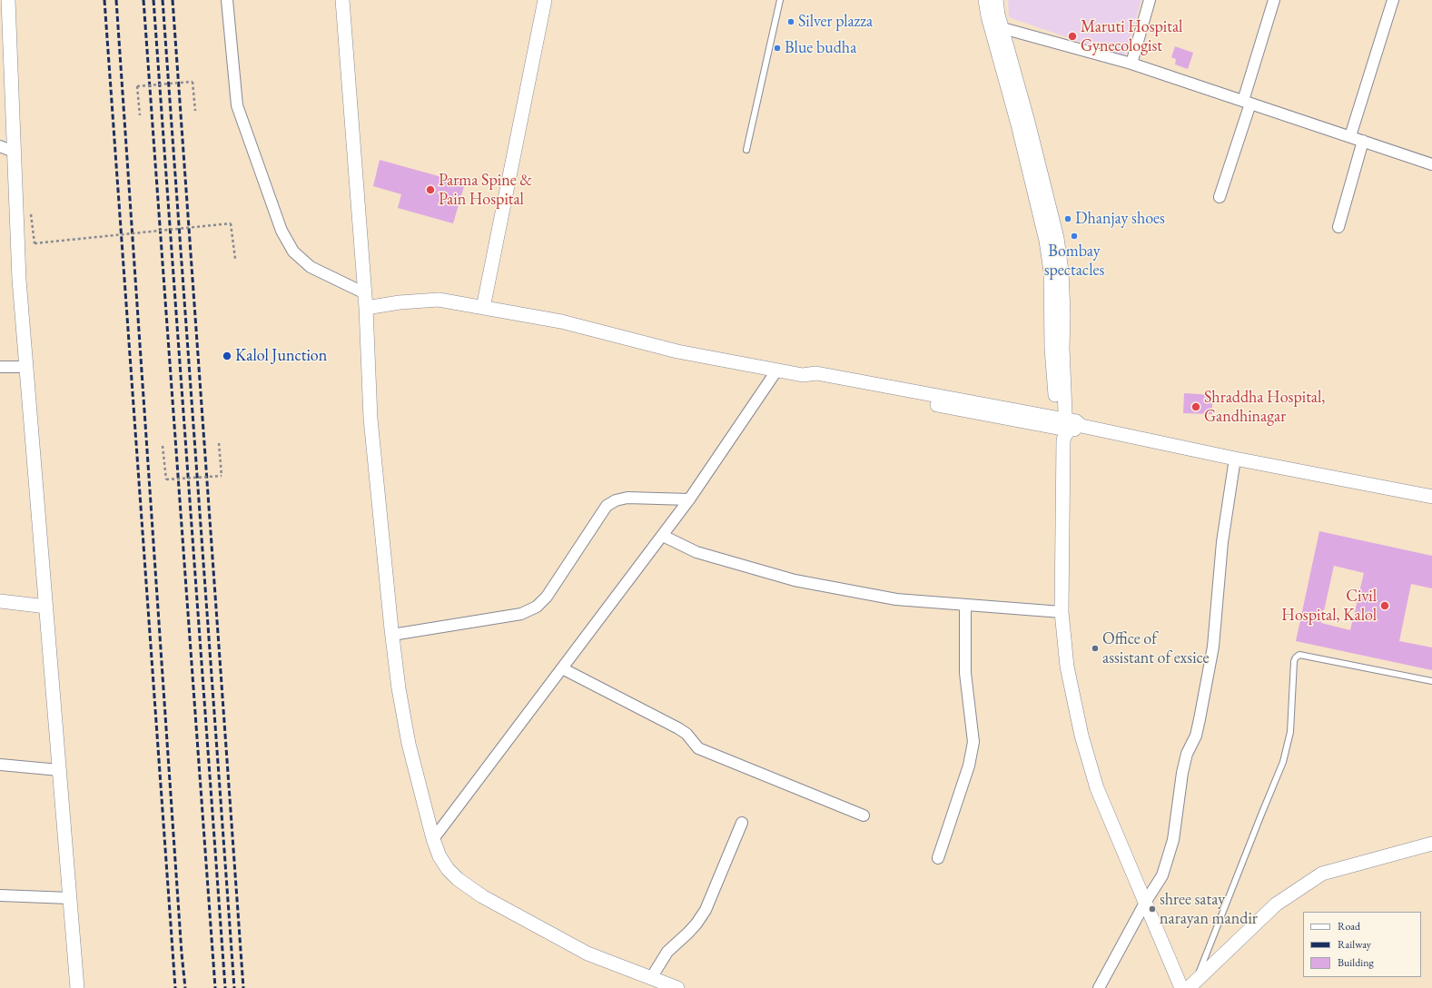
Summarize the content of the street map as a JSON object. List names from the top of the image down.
{
  "places": [
    "Silver plazza",
    "Maruti Hospital Gynecologist",
    "Blue budha",
    "Parma Spine & Pain Hospital",
    "Dhanjay shoes",
    "Bombay spectacles",
    "Kalol Junction",
    "Shraddha Hospital, Gandhinagar",
    "Civil Hospital, Kalol",
    "Office of assistant of exsice",
    "shree satay narayan mandir"
  ],
  "legend": ["Road", "Railway", "Building"]
}
